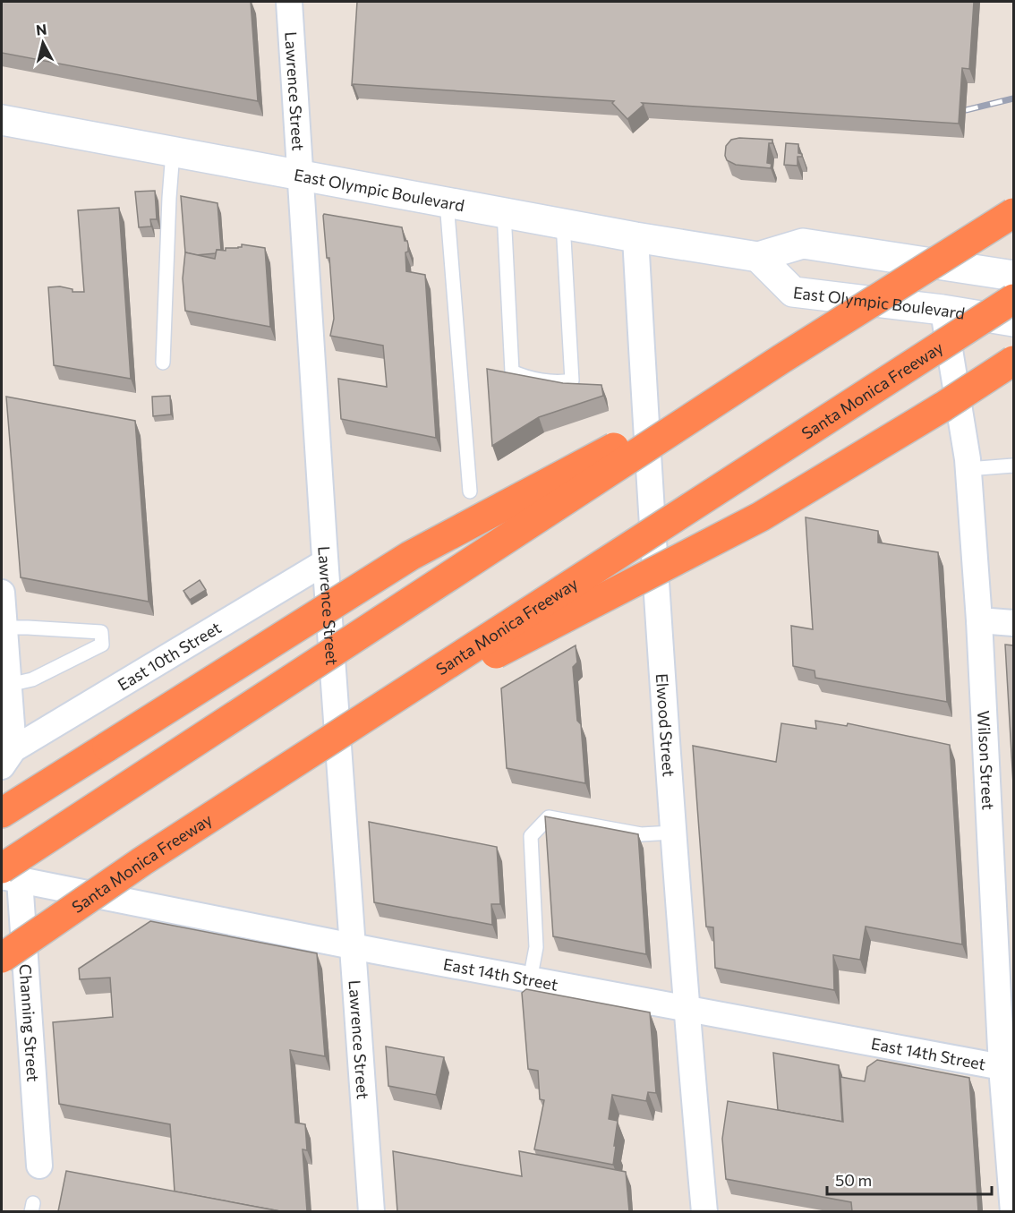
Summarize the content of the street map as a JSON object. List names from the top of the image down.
{
  "streets": {
    "highway": ["Santa Monica Freeway"],
    "main road": ["East Olympic Boulevard"],
    "street": [
      "Lawrence Street",
      "East 10th Street",
      "Elwood Street",
      "Wilson Street",
      "East 14th Street",
      "Channing Street"
    ]
  },
  "crossings": [
    ["Lawrence Street", "East Olympic Boulevard"],
    ["Lawrence Street", "East 10th Street"],
    ["Lawrence Street", "East 14th Street"],
    ["East Olympic Boulevard", "Elwood Street"],
    ["East Olympic Boulevard", "Wilson Street"],
    ["Elwood Street", "East 14th Street"],
    ["Wilson Street", "East 14th Street"],
    ["East 14th Street", "Channing Street"]
  ],
  "scale_bar": "50 m",
  "north": "top"
}
